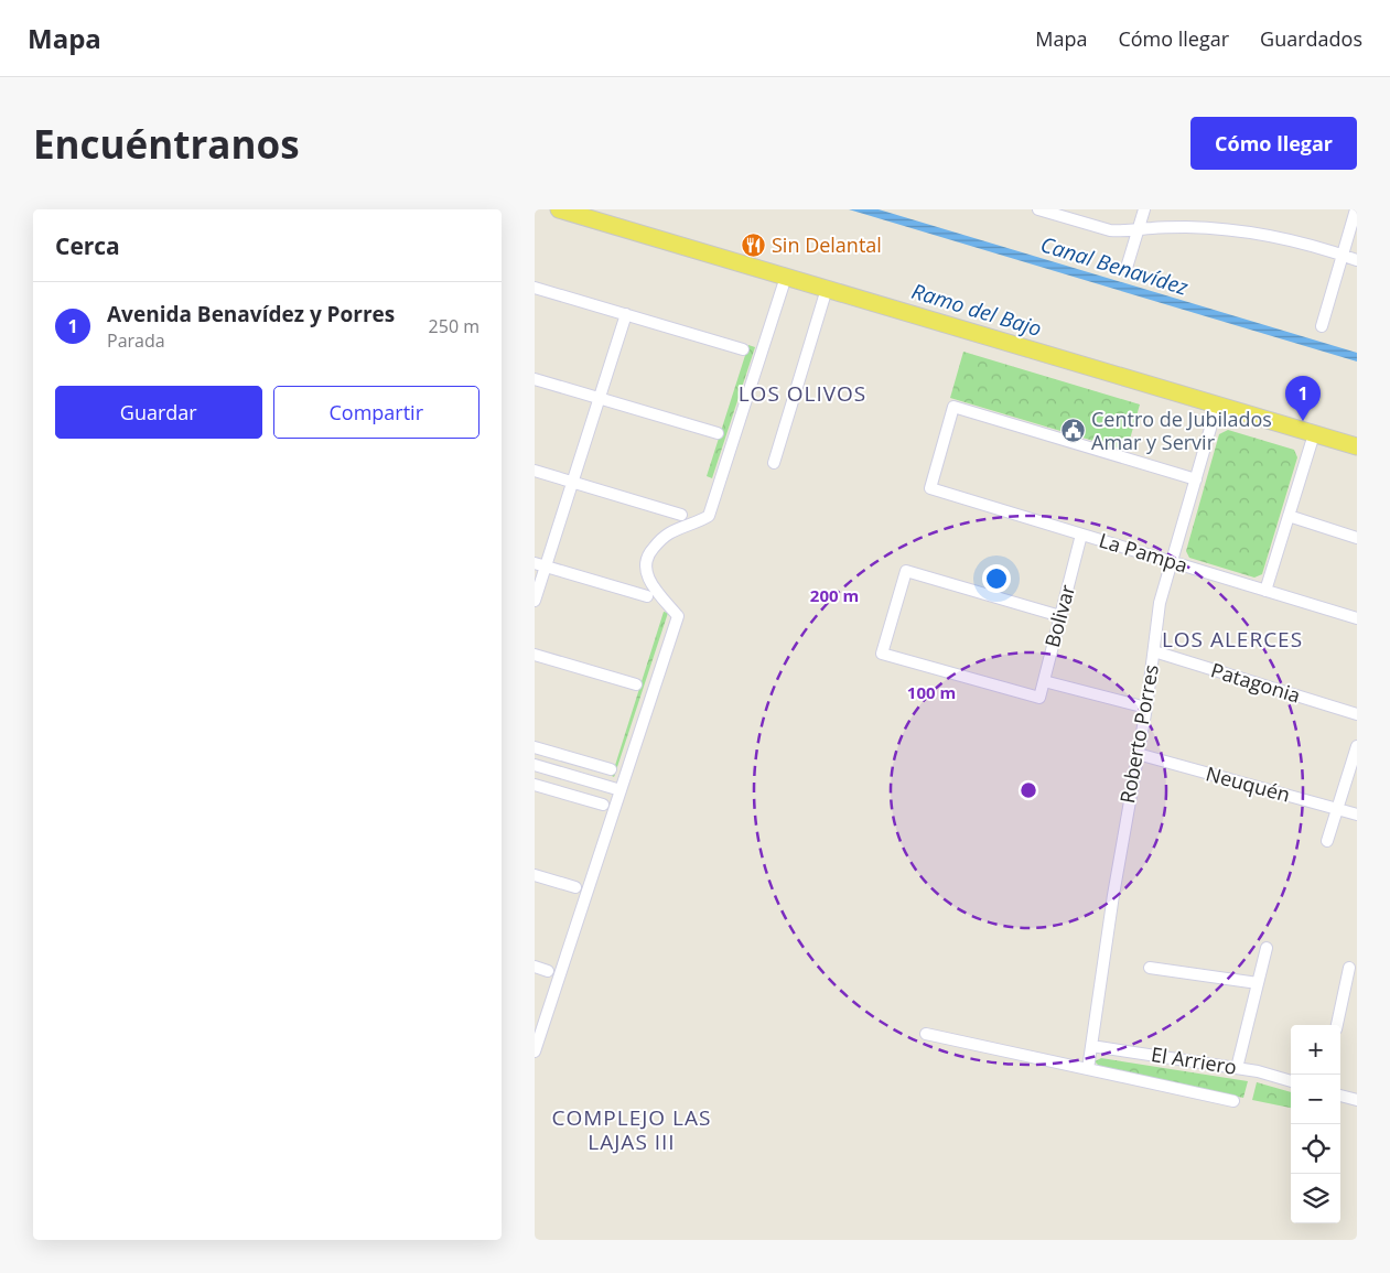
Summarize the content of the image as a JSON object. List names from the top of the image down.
{
  "streets": {
    "street": [
      "La Pampa",
      "Bolivar",
      "Patagonia",
      "Roberto Porres",
      "Neuquén",
      "El Arriero"
    ]
  },
  "crossings": [
    ["La Pampa", "Bolivar"],
    ["La Pampa", "Roberto Porres"],
    ["Patagonia", "Roberto Porres"],
    ["Roberto Porres", "Neuquén"],
    ["Roberto Porres", "El Arriero"]
  ],
  "districts": ["LOS OLIVOS", "LOS ALERCES", "COMPLEJO LAS LAJAS III"],
  "water": ["Canal Benavídez", "Ramo del Bajo"],
  "places": {
    "restaurant": ["Sin Delantal"],
    "public building": ["Centro de Jubilados Amar y Servir"]
  },
  "page": {
    "header": "Mapa",
    "nav": ["Mapa", "Cómo llegar", "Guardados"],
    "buttons": [
      "Cómo llegar",
      ["Guardar", "Compartir"]
    ],
    "title": "Encuéntranos",
    "heading": "Cerca",
    "list": [
      {
        "mark": "1",
        "name": "Avenida Benavídez y Porres",
        "note": "Parada",
        "value": "250 m"
      }
    ],
    "pins": "1",
    "map_buttons": ["+", "−"]
  },
  "rings": ["200 m", "100 m"]
}
